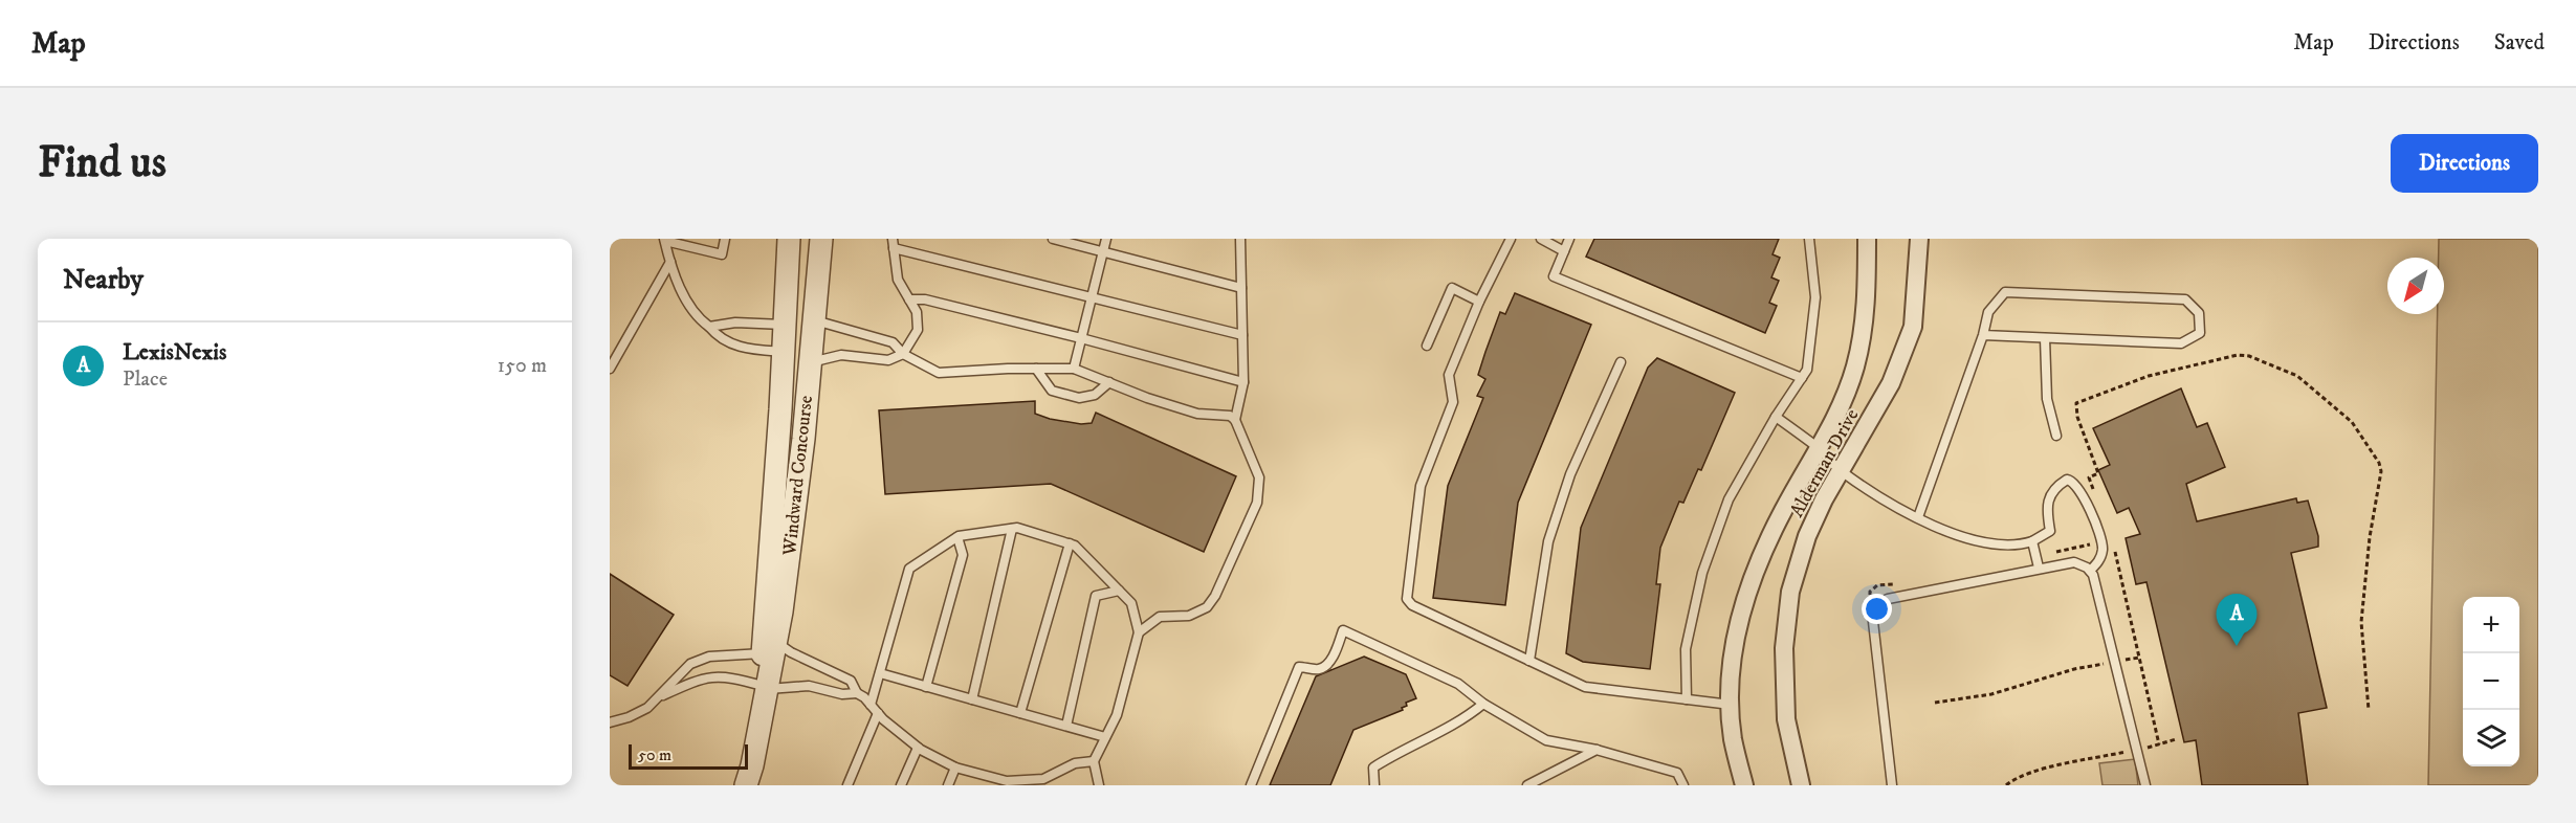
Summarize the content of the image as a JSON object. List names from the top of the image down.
{
  "streets": {
    "street": ["Alderman Drive", "Windward Concourse"]
  },
  "scale_bar": "50 m",
  "north": "bottom left",
  "page": {
    "header": "Map",
    "nav": ["Map", "Directions", "Saved"],
    "buttons": "Directions",
    "title": "Find us",
    "heading": "Nearby",
    "list": [
      {
        "mark": "A",
        "name": "LexisNexis",
        "note": "Place",
        "value": "150 m"
      }
    ],
    "pins": "A",
    "map_buttons": ["+", "−"],
    "scale": "50 m"
  }
}
